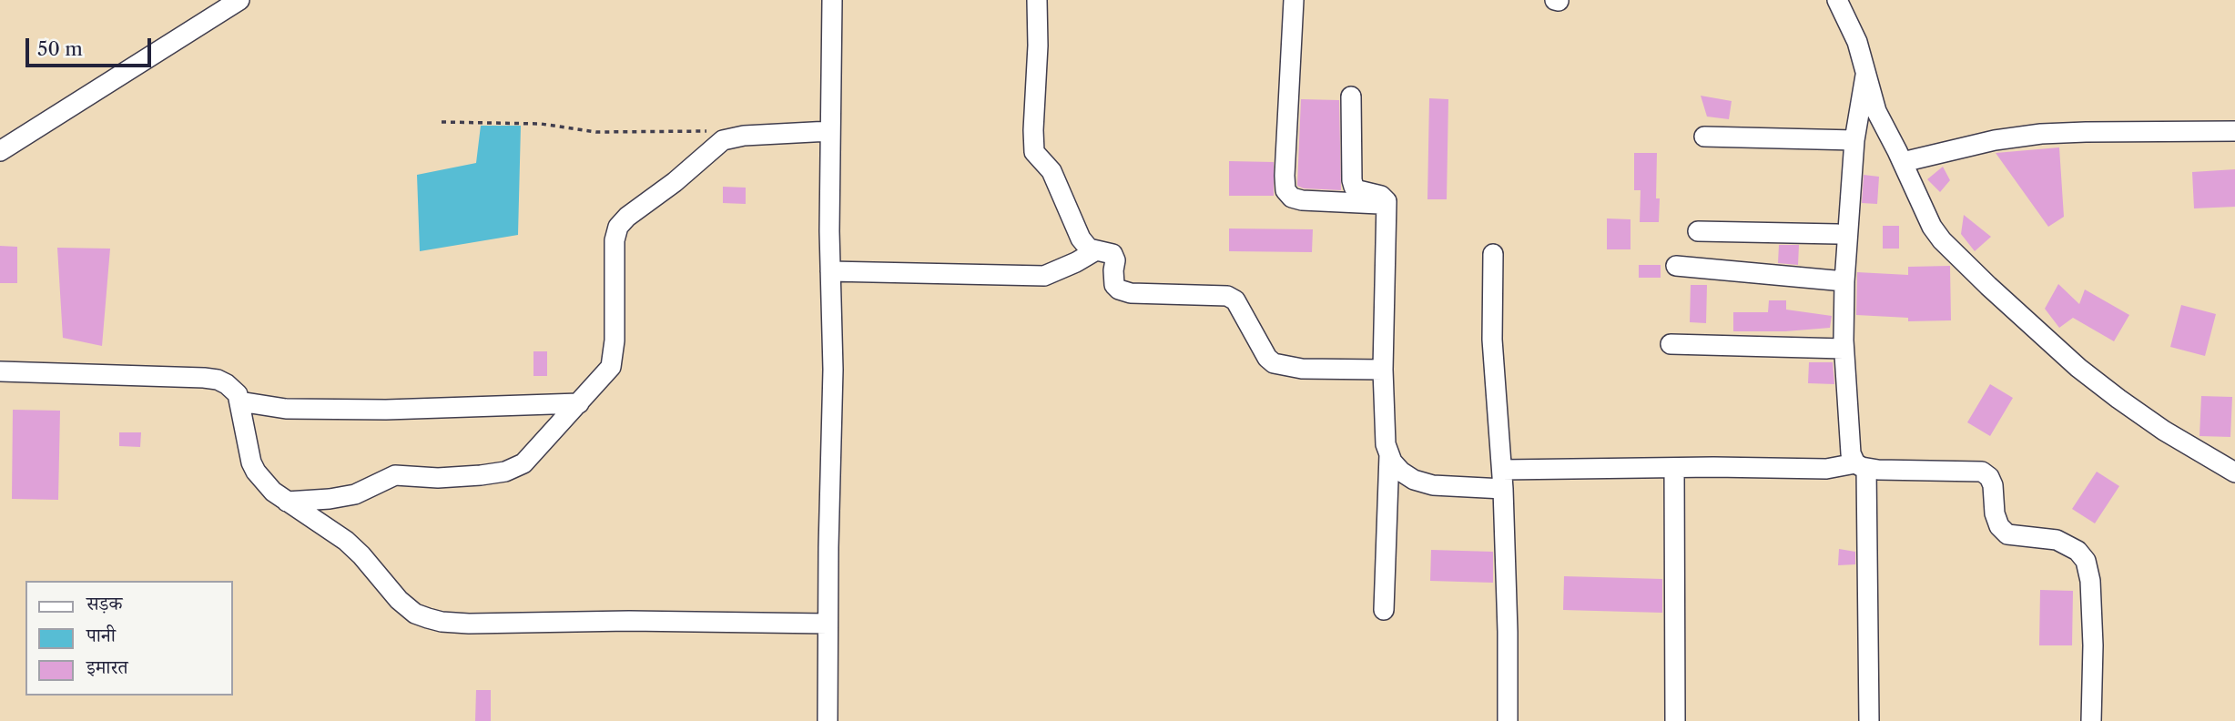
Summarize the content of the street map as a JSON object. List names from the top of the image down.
{
  "legend": ["सड़क", "पानी", "इमारत"],
  "scale_bar": "50 m"
}
